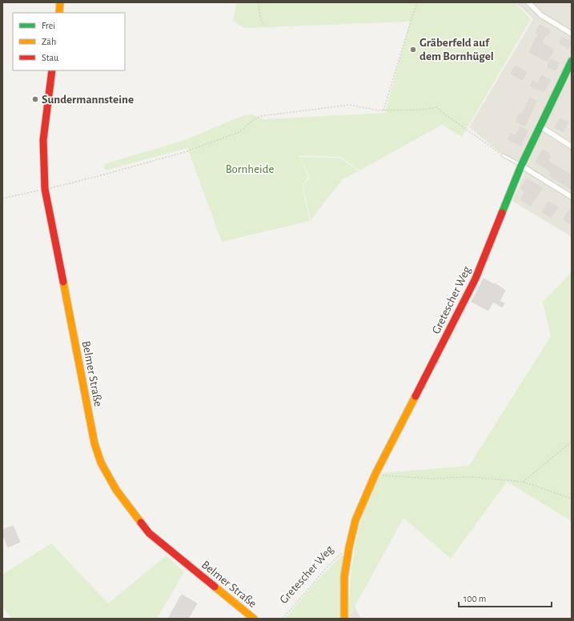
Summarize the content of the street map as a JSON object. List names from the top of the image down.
{
  "streets": {
    "street": ["Gretescher Weg", "Belmer Straße"]
  },
  "parks": ["Bornheide"],
  "places": ["Gräberfeld auf dem Bornhügel", "Sundermannsteine"],
  "legend": ["Frei", "Zäh", "Stau"],
  "scale_bar": "100 m"
}
